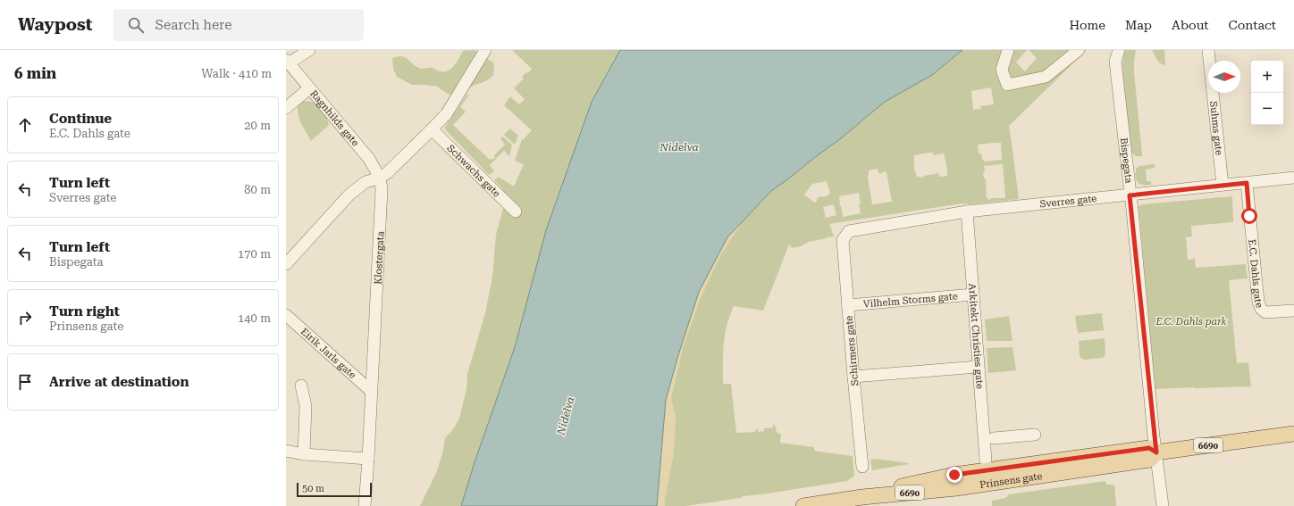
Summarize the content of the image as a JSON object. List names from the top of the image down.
{
  "streets": {
    "main road": ["6690", "Prinsens gate"],
    "street": [
      "Ragnhilds gate",
      "Suhms gate",
      "Bispegata",
      "Schwachs gate",
      "Sverres gate",
      "Klostergata",
      "E.C. Dahls gate",
      "Vilhelm Storms gate",
      "Arkitekt Christies gate",
      "Schirmers gate",
      "Eirik Jarls gate"
    ]
  },
  "crossings": [
    ["Ragnhilds gate", "Klostergata"],
    ["Suhms gate", "Sverres gate"],
    ["Bispegata", "Sverres gate"],
    ["Bispegata", "Prinsens gate"],
    ["Sverres gate", "E.C. Dahls gate"],
    ["Sverres gate", "Arkitekt Christies gate"],
    ["Sverres gate", "Schirmers gate"],
    ["Klostergata", "Eirik Jarls gate"],
    ["Vilhelm Storms gate", "Arkitekt Christies gate"],
    ["Vilhelm Storms gate", "Schirmers gate"]
  ],
  "water": ["Nidelva"],
  "parks": ["E.C. Dahls park"],
  "scale_bar": "50 m",
  "north": "right",
  "page": {
    "header": "Waypost",
    "search": "Search here",
    "nav": [
      "Home",
      "Map",
      "About",
      "Contact"
    ],
    "heading": ["6 min", "Walk · 410 m"],
    "map_buttons": ["+", "−"],
    "list": [
      ["Continue", "E.C. Dahls gate", "20 m"],
      ["Turn left", "Sverres gate", "80 m"],
      ["Turn left", "Bispegata", "170 m"],
      ["Turn right", "Prinsens gate", "140 m"],
      "Arrive at destination"
    ],
    "scale": "50 m"
  }
}
